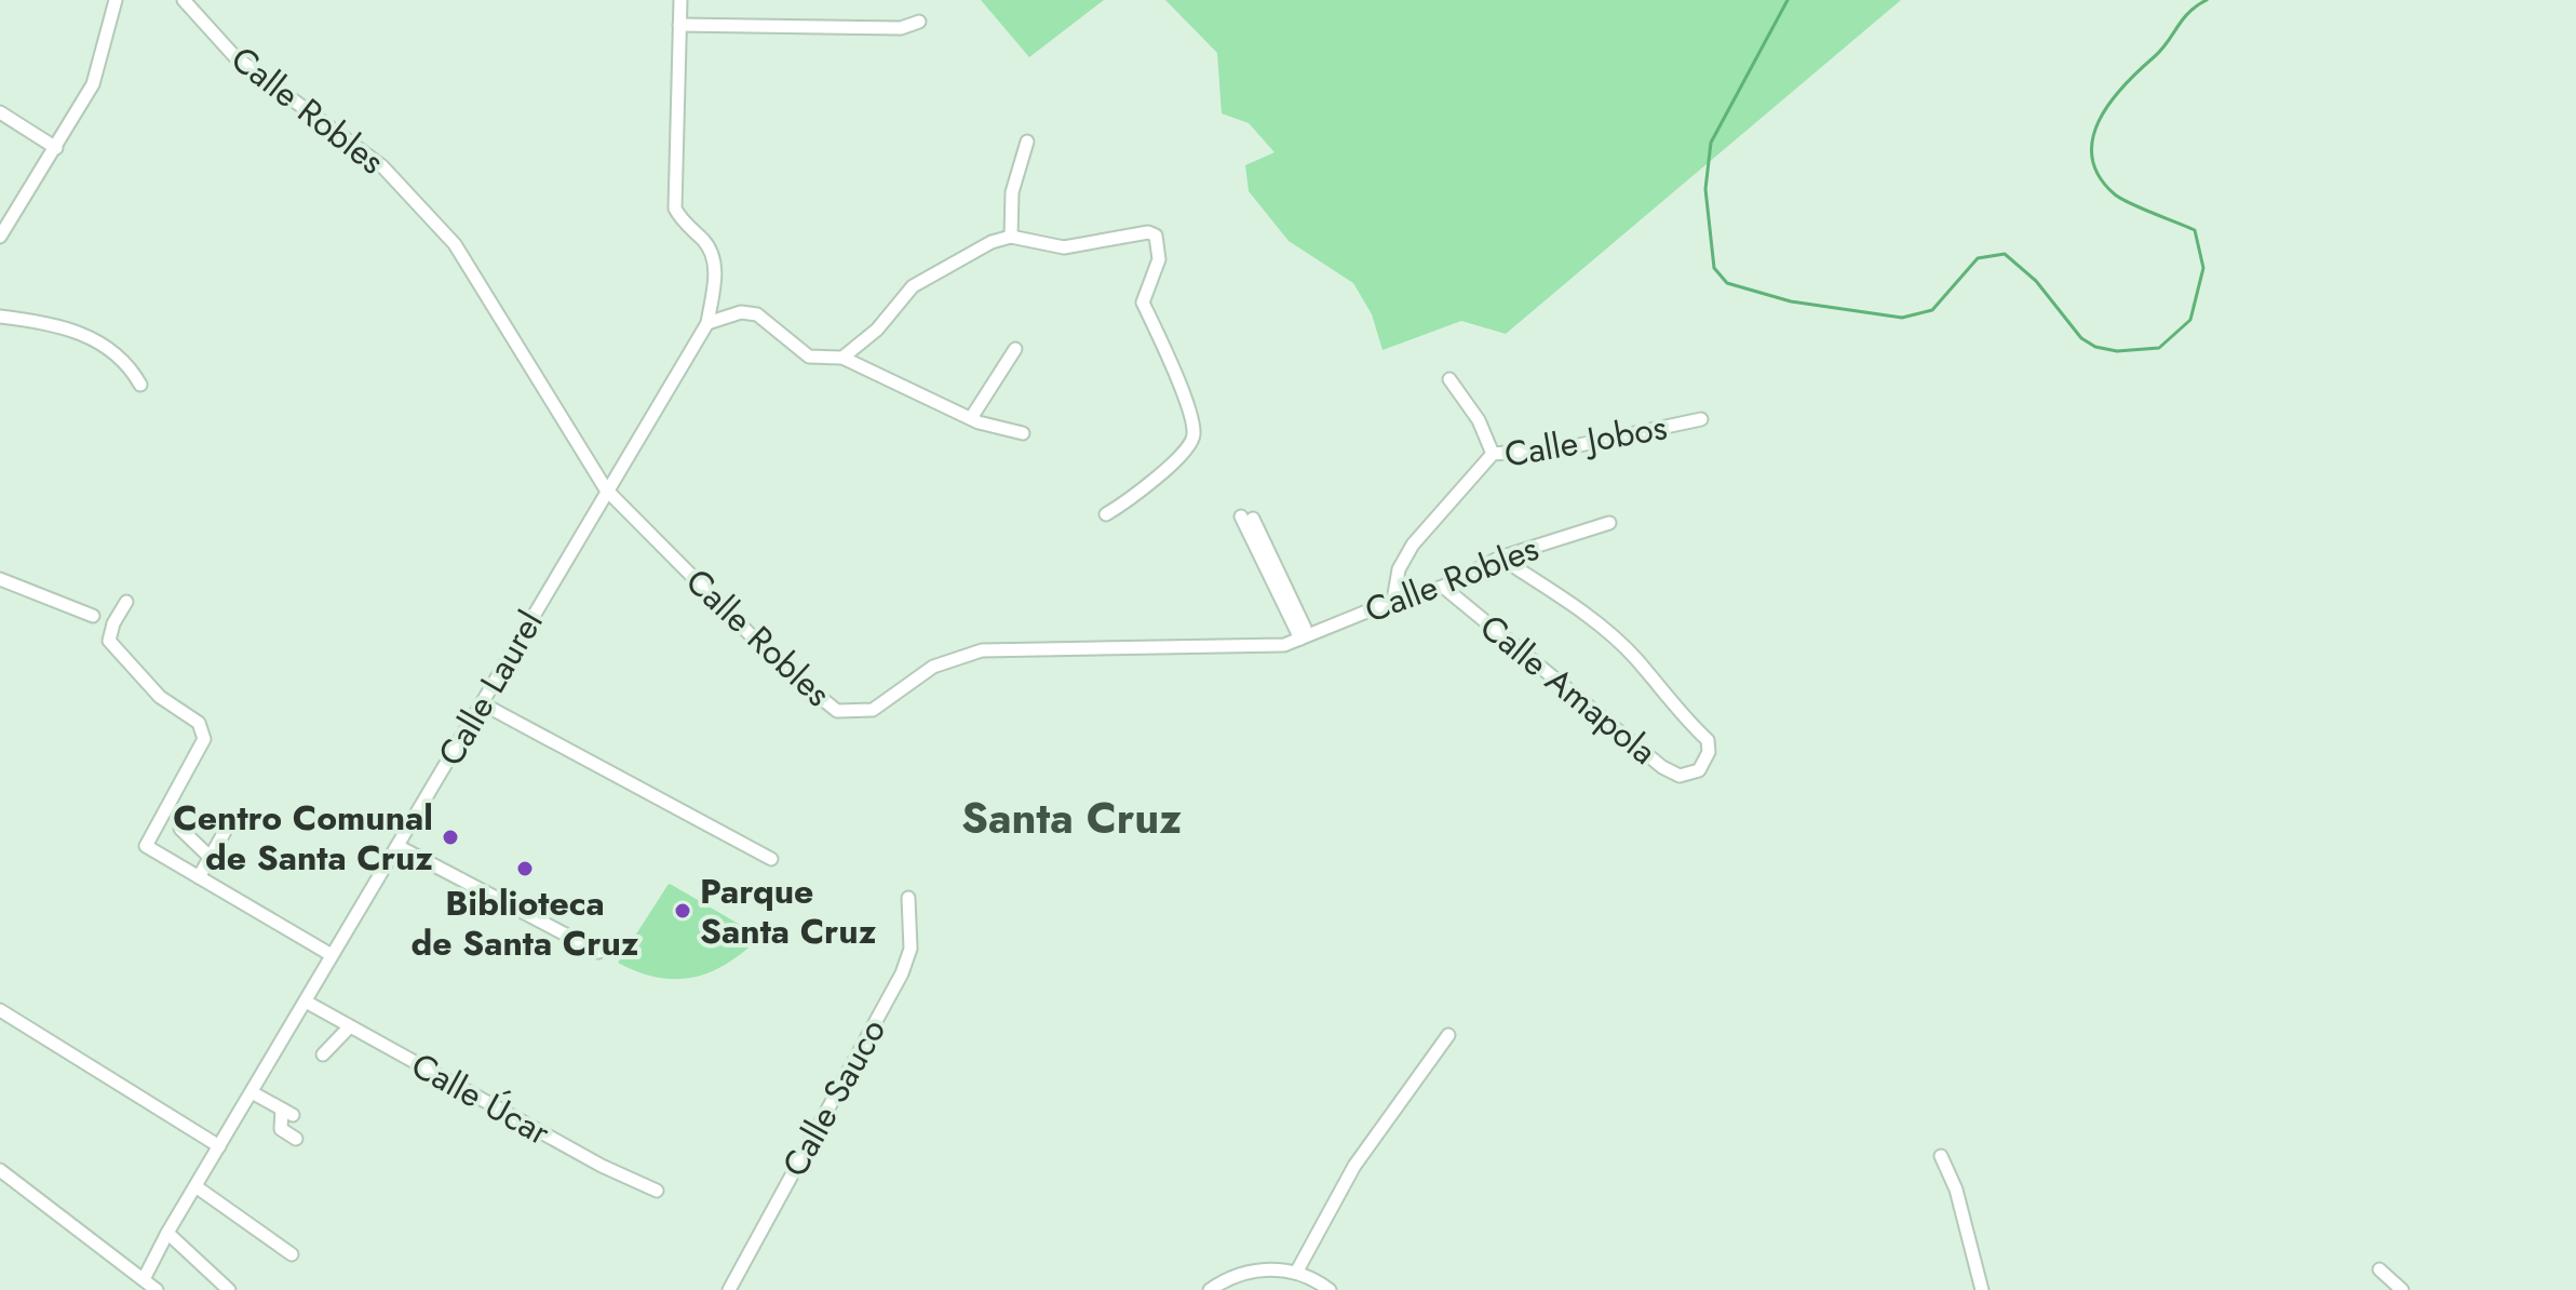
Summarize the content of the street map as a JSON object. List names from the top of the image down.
{
  "streets": {
    "street": [
      "Calle Robles",
      "Calle Jobos",
      "Calle Laurel",
      "Calle Amapola",
      "Calle Sauco",
      "Calle Úcar"
    ]
  },
  "crossings": [
    ["Calle Robles", "Calle Jobos"],
    ["Calle Robles", "Calle Laurel"],
    ["Calle Robles", "Calle Amapola"],
    ["Calle Laurel", "Calle Úcar"]
  ],
  "districts": ["Santa Cruz"],
  "places": ["Centro Comunal de Santa Cruz", "Biblioteca de Santa Cruz", "Parque Santa Cruz"]
}
